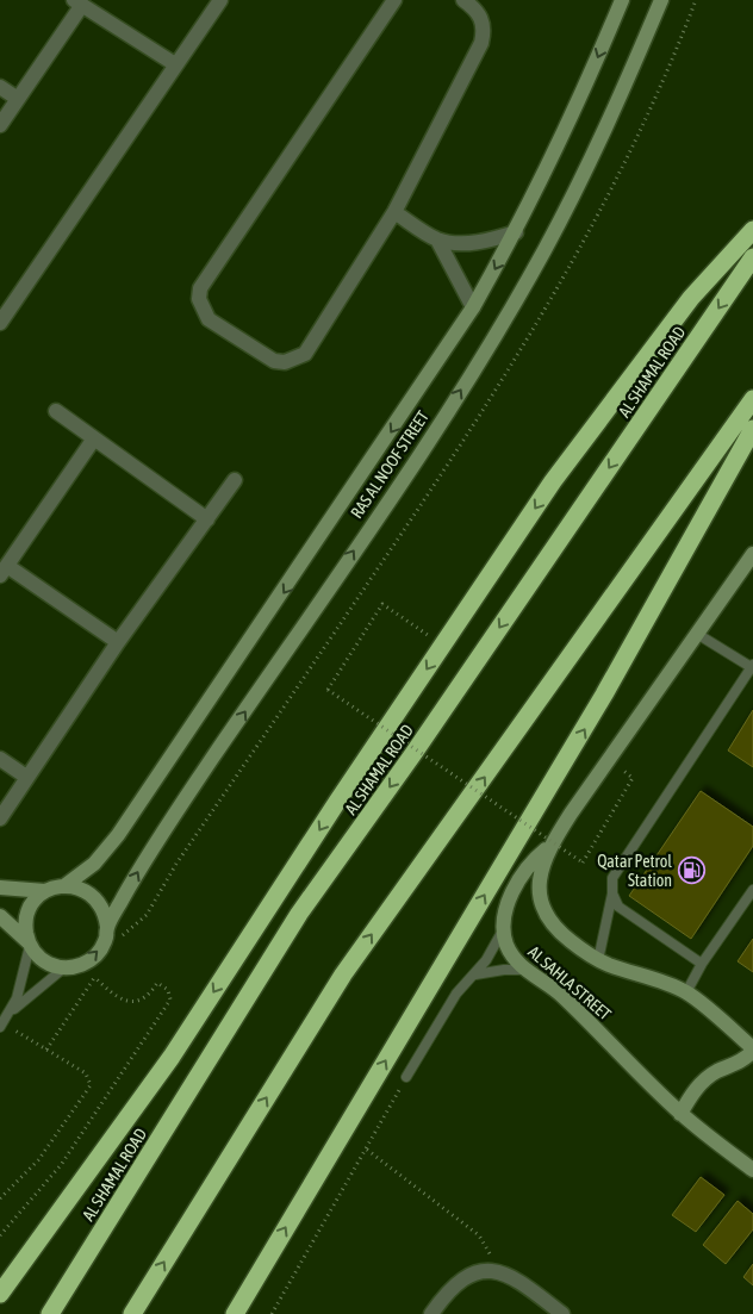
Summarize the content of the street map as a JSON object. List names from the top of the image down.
{
  "streets": {
    "highway": ["AL SHAMAL ROAD"],
    "street": ["RAS AL NOOF STREET", "AL SAHLA STREET"]
  },
  "places": {
    "fuel station": ["Qatar Petrol Station"]
  }
}
